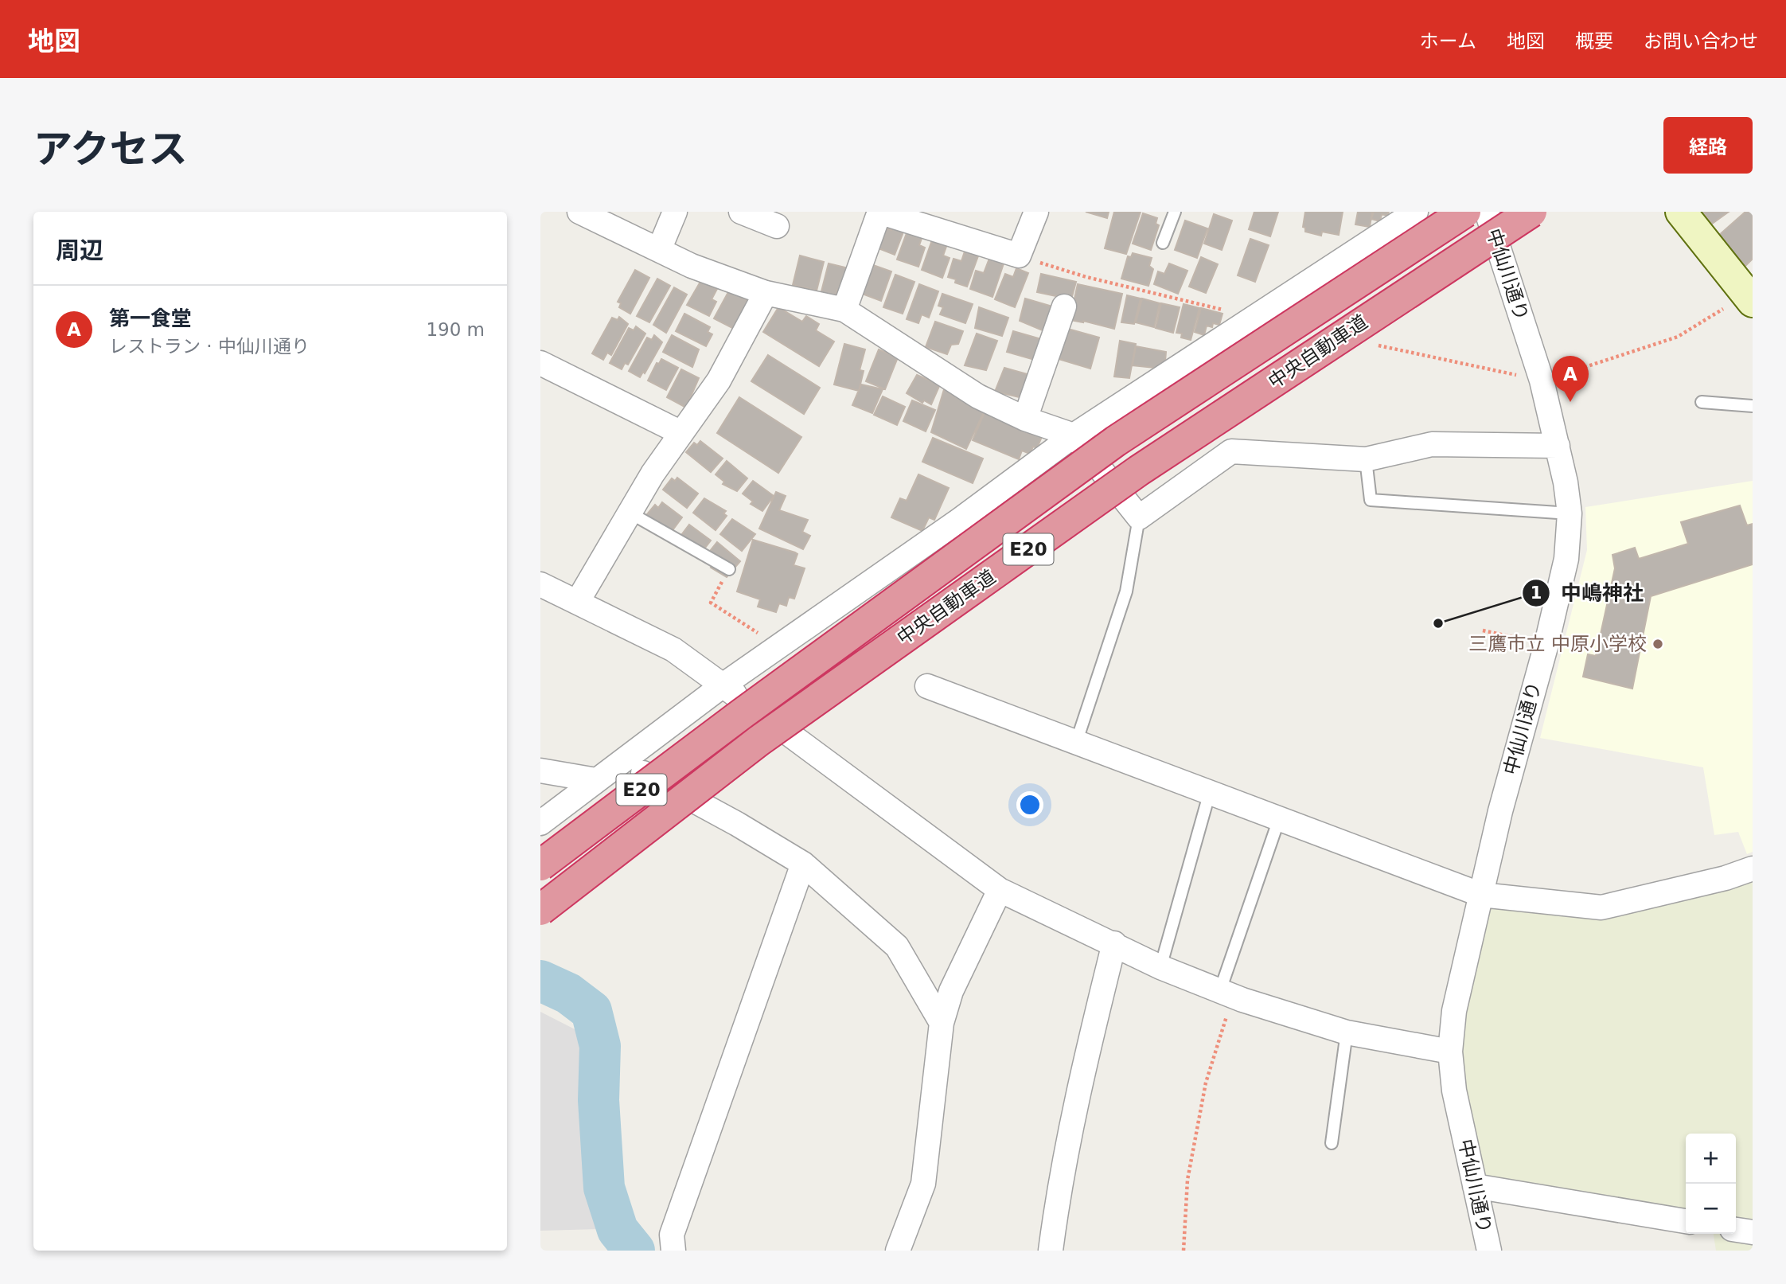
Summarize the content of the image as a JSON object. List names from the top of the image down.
{
  "streets": {
    "highway": ["中央自動車道", "E20"],
    "street": ["中仙川通り"]
  },
  "places": ["中嶋神社", "三鷹市立 中原小学校"],
  "page": {
    "header": "地図",
    "nav": [
      "ホーム",
      "地図",
      "概要",
      "お問い合わせ"
    ],
    "title": "アクセス",
    "buttons": "経路",
    "heading": "周辺",
    "list": [
      {
        "mark": "A",
        "name": "第一食堂",
        "note": "レストラン · 中仙川通り",
        "value": "190 m"
      }
    ],
    "pins": "A",
    "map_buttons": ["+", "−"]
  }
}
